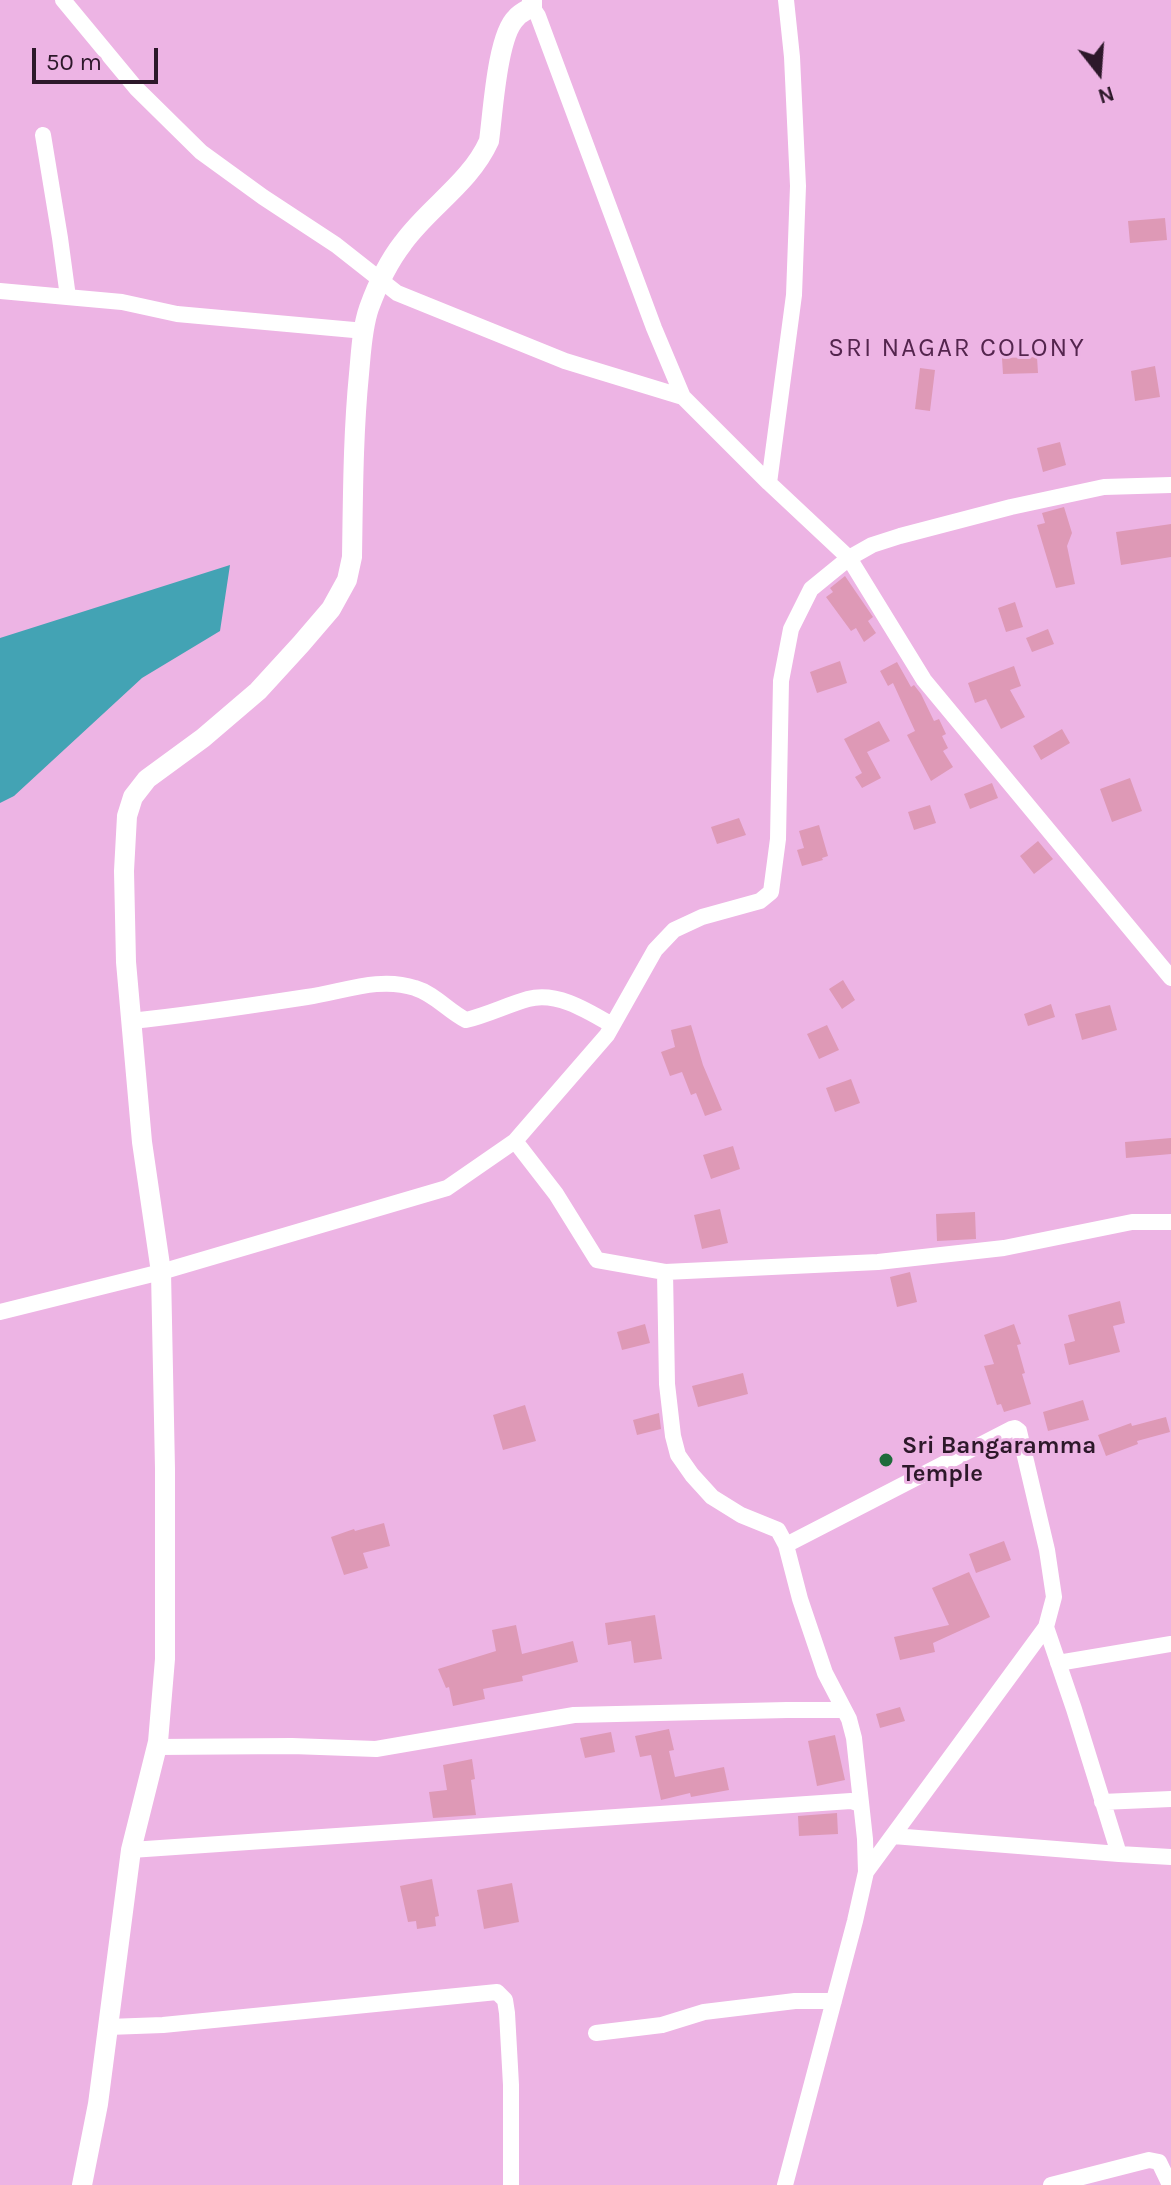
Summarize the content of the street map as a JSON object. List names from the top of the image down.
{
  "districts": ["SRI NAGAR COLONY"],
  "places": ["Sri Bangaramma Temple"],
  "scale_bar": "50 m",
  "north": "bottom"
}
